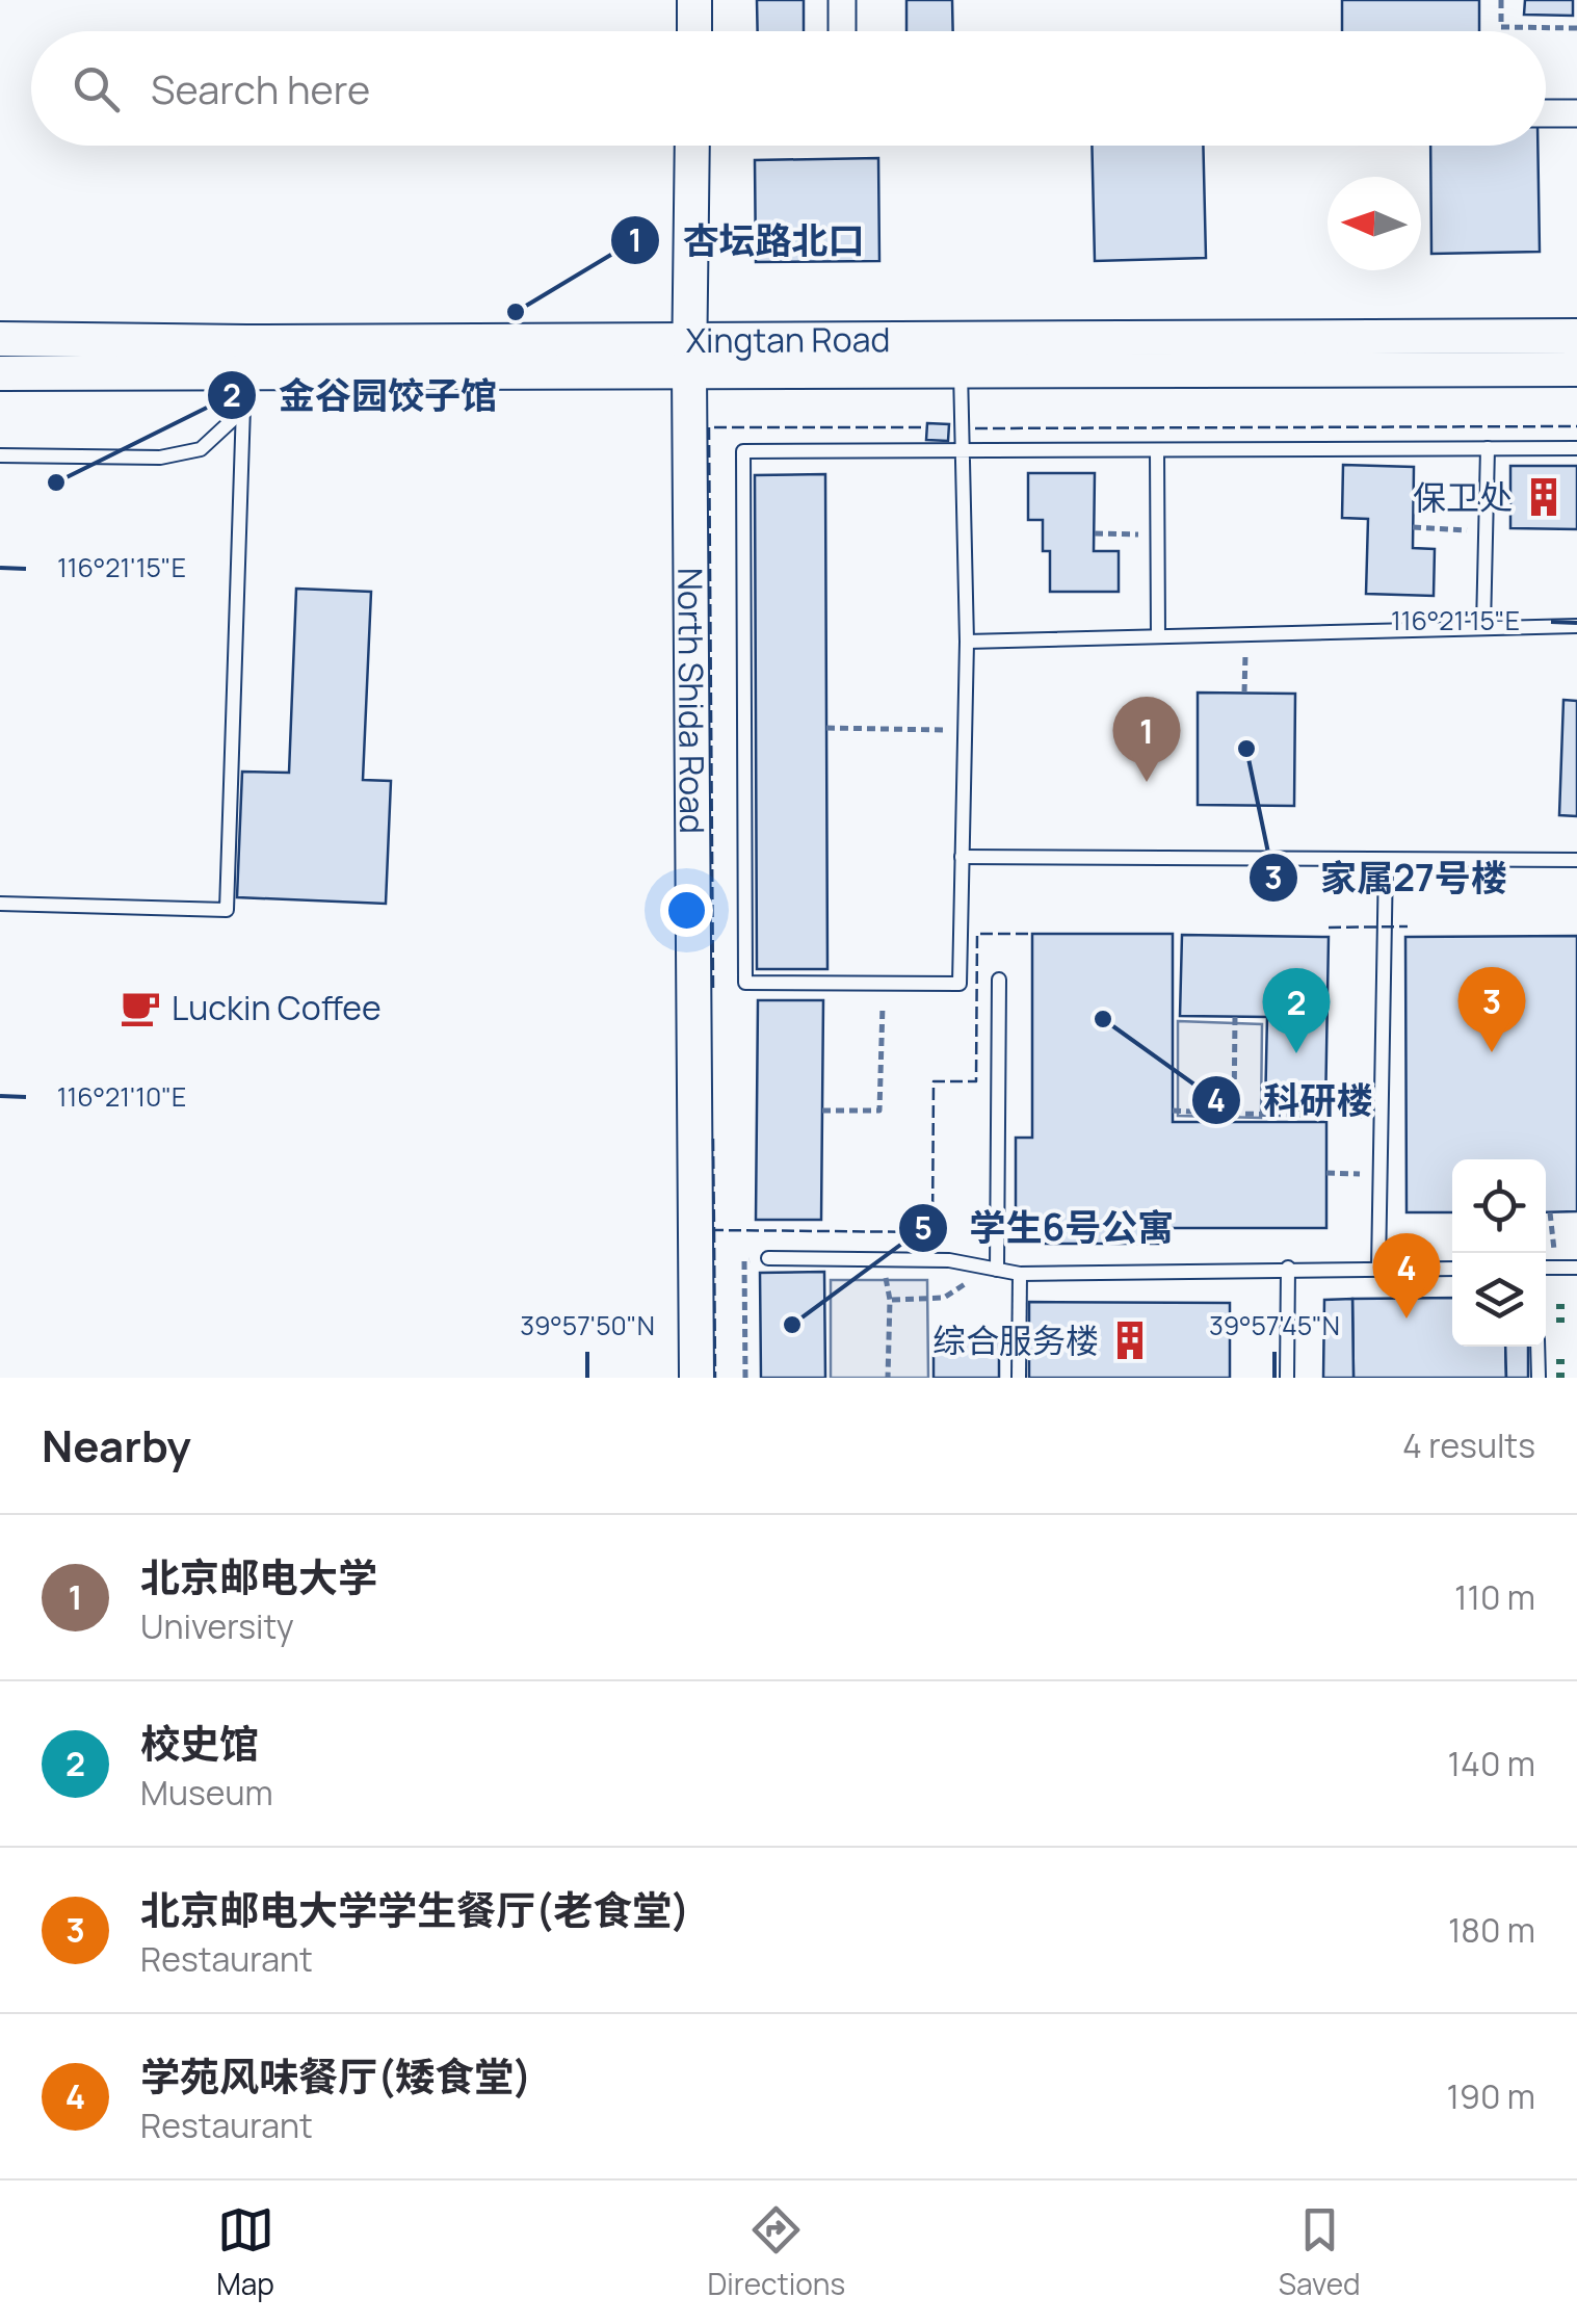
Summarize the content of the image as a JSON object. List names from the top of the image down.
{
  "streets": {
    "street": ["Xingtan Road", "North Shida Road"]
  },
  "crossings": [
    ["Xingtan Road", "North Shida Road"]
  ],
  "places": {
    "other": [
      "杏坛路北口",
      "金谷园饺子馆",
      "家属27号楼",
      "科研楼",
      "学生6号公寓"
    ],
    "building": ["保卫处", "综合服务楼"],
    "cafe": ["Luckin Coffee"]
  },
  "north": "left",
  "page": {
    "search": "Search here",
    "pins": [
      "1",
      "3",
      "2",
      "4"
    ],
    "heading": ["Nearby", "4 results"],
    "list": [
      {
        "mark": "1",
        "name": "北京邮电大学",
        "note": "University",
        "value": "110 m"
      },
      {
        "mark": "2",
        "name": "校史馆",
        "note": "Museum",
        "value": "140 m"
      },
      {
        "mark": "3",
        "name": "北京邮电大学学生餐厅(老食堂)",
        "note": "Restaurant",
        "value": "180 m"
      },
      {
        "mark": "4",
        "name": "学苑风味餐厅(矮食堂)",
        "note": "Restaurant",
        "value": "190 m"
      }
    ],
    "nav": ["Map", "Directions", "Saved"]
  },
  "coordinates": [
    "116°21'15\"E",
    "116°21'10\"E",
    "39°57'50\"N",
    "39°57'45\"N"
  ]
}
